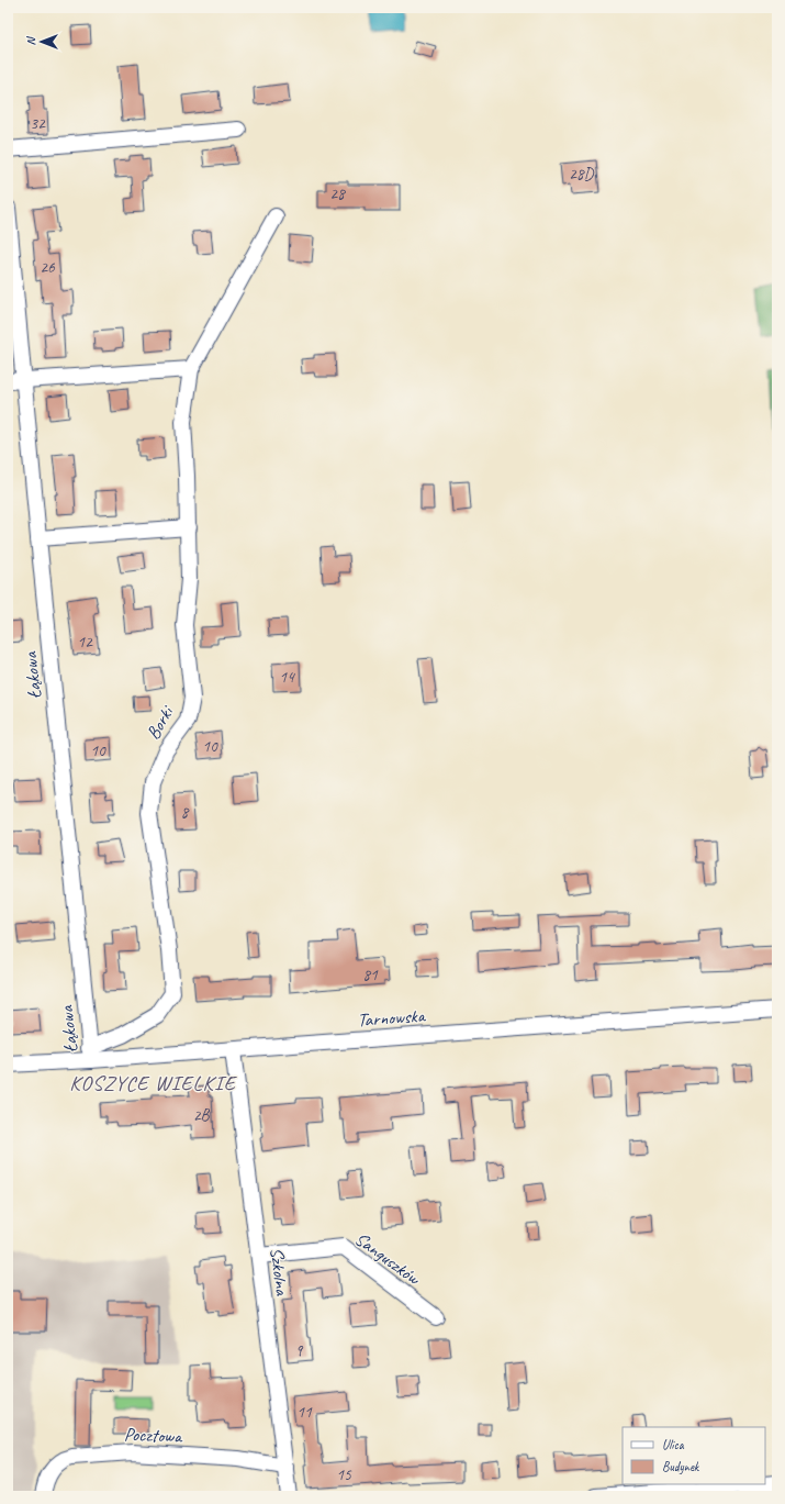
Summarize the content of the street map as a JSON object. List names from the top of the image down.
{
  "streets": {
    "street": [
      "Łąkowa",
      "Borki",
      "Tarnowska",
      "Sanguszków",
      "Szkolna",
      "Pocztowa"
    ]
  },
  "crossings": [
    ["Łąkowa", "Borki"],
    ["Łąkowa", "Tarnowska"],
    ["Borki", "Tarnowska"],
    ["Tarnowska", "Szkolna"],
    ["Sanguszków", "Szkolna"],
    ["Szkolna", "Pocztowa"]
  ],
  "districts": ["KOSZYCE WIELKIE"],
  "house_numbers": [
    "32",
    "28D",
    "28",
    "26",
    "12",
    "14",
    "10",
    "10",
    "8",
    "81",
    "2B",
    "9",
    "11",
    "15"
  ],
  "legend": ["Ulica", "Budynek"],
  "north": "left"
}
